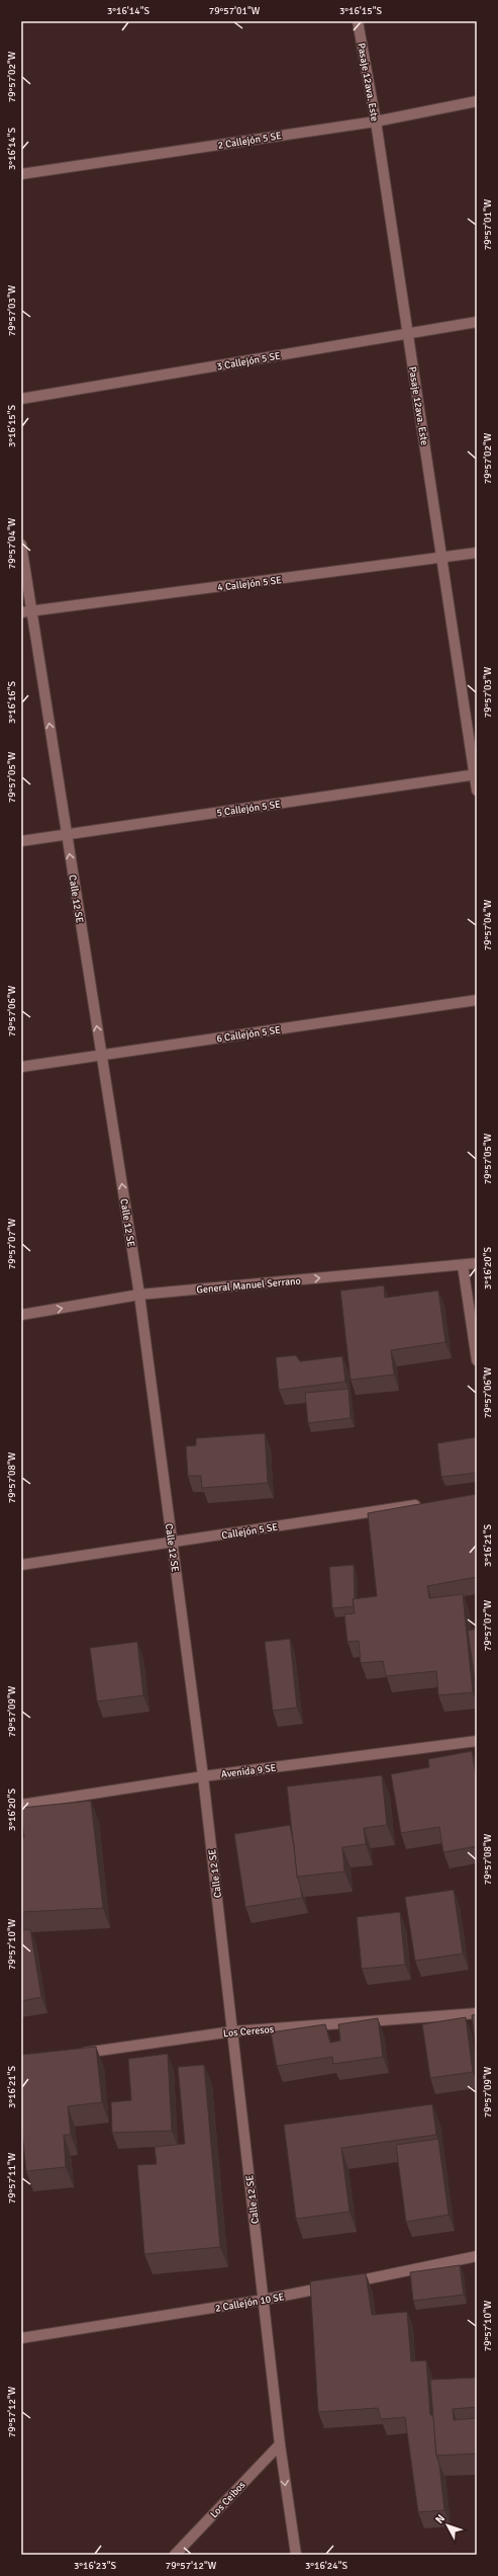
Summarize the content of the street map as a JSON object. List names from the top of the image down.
{
  "streets": {
    "street": [
      "Pasaje 12ava. Este",
      "2 Callejón 5 SE",
      "3 Callejón 5 SE",
      "4 Callejón 5 SE",
      "5 Callejón 5 SE",
      "Calle 12 SE",
      "6 Callejón 5 SE",
      "General Manuel Serrano",
      "Callejón 5 SE",
      "Avenida 9 SE",
      "Los Ceresos",
      "2 Callejón 10 SE",
      "Los Ceibos"
    ]
  },
  "crossings": [
    ["Pasaje 12ava. Este", "2 Callejón 5 SE"],
    ["Pasaje 12ava. Este", "3 Callejón 5 SE"],
    ["Pasaje 12ava. Este", "4 Callejón 5 SE"],
    ["Pasaje 12ava. Este", "5 Callejón 5 SE"],
    ["4 Callejón 5 SE", "Calle 12 SE"],
    ["5 Callejón 5 SE", "Calle 12 SE"],
    ["Calle 12 SE", "6 Callejón 5 SE"],
    ["Calle 12 SE", "General Manuel Serrano"],
    ["Calle 12 SE", "Callejón 5 SE"],
    ["Calle 12 SE", "Avenida 9 SE"],
    ["Calle 12 SE", "Los Ceresos"],
    ["Calle 12 SE", "2 Callejón 10 SE"],
    ["Calle 12 SE", "Los Ceibos"]
  ],
  "one_way": ["General Manuel Serrano"],
  "north": "top left",
  "coordinates": [
    "3°16'14\"S",
    "79°57'01\"W",
    "3°16'15\"S",
    "79°57'02\"W",
    "79°57'03\"W",
    "79°57'04\"W",
    "3°16'16\"S",
    "79°57'05\"W",
    "79°57'06\"W",
    "79°57'07\"W",
    "3°16'20\"S",
    "79°57'08\"W",
    "3°16'21\"S",
    "79°57'09\"W",
    "79°57'10\"W",
    "79°57'11\"W",
    "79°57'12\"W",
    "3°16'23\"S",
    "3°16'24\"S"
  ]
}
